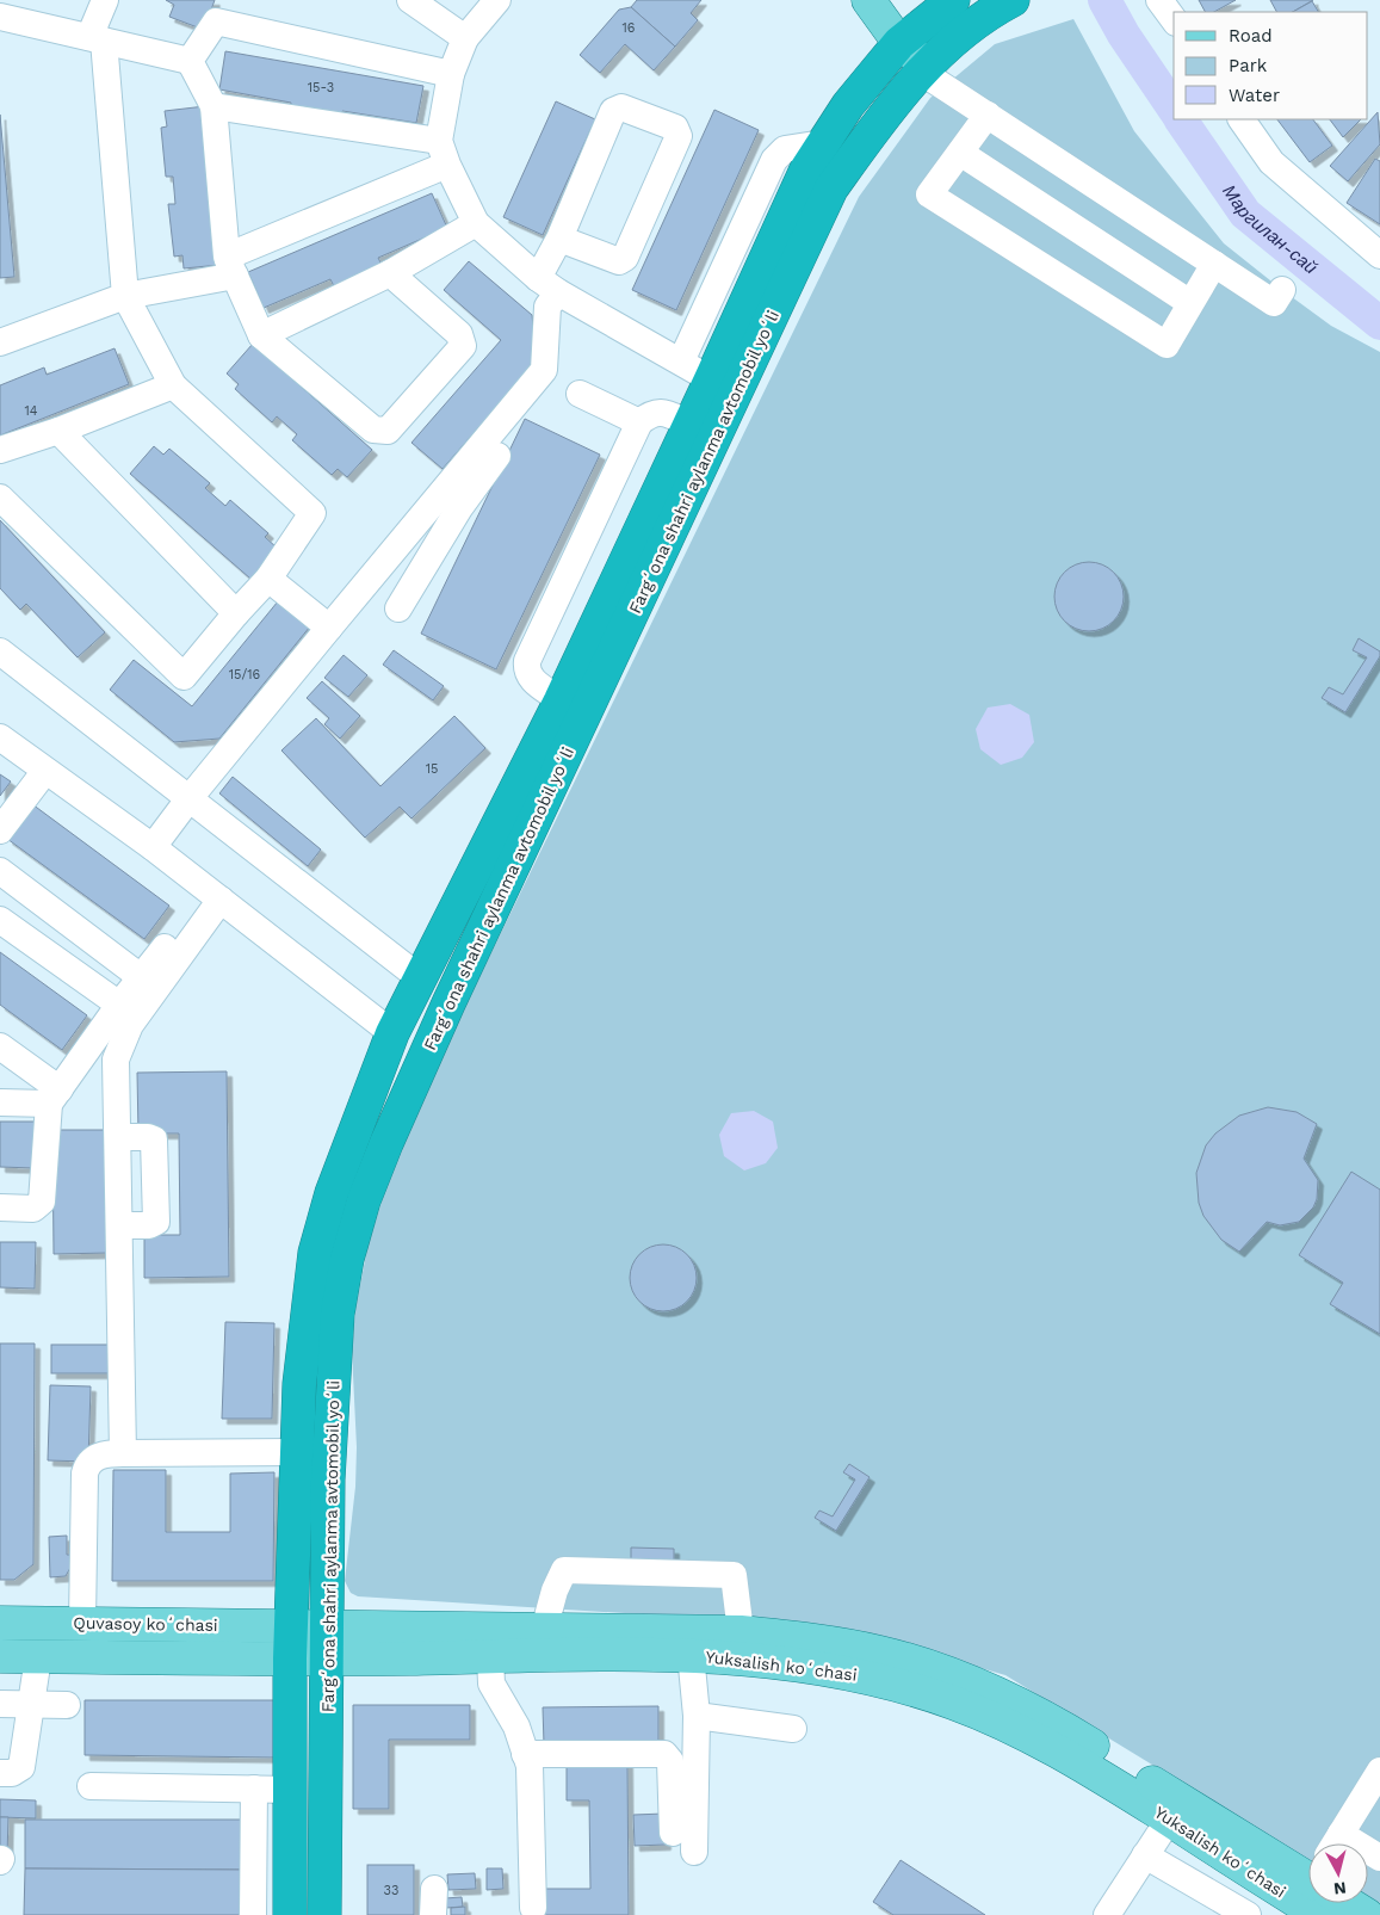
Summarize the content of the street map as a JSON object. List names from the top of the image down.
{
  "streets": {
    "highway": ["Fargʻona shahri aylanma avtomobil yoʻli"],
    "main road": ["Quvasoy koʻchasi", "Yuksalish koʻchasi"]
  },
  "crossings": [
    ["Fargʻona shahri aylanma avtomobil yoʻli", "Quvasoy koʻchasi"],
    ["Fargʻona shahri aylanma avtomobil yoʻli", "Yuksalish koʻchasi"],
    ["Quvasoy koʻchasi", "Yuksalish koʻchasi"]
  ],
  "water": ["Маргилан-сай"],
  "house_numbers": [
    "16",
    "15-3",
    "14",
    "15/16",
    "15",
    "33"
  ],
  "legend": ["Road", "Park", "Water"],
  "north": "bottom"
}
